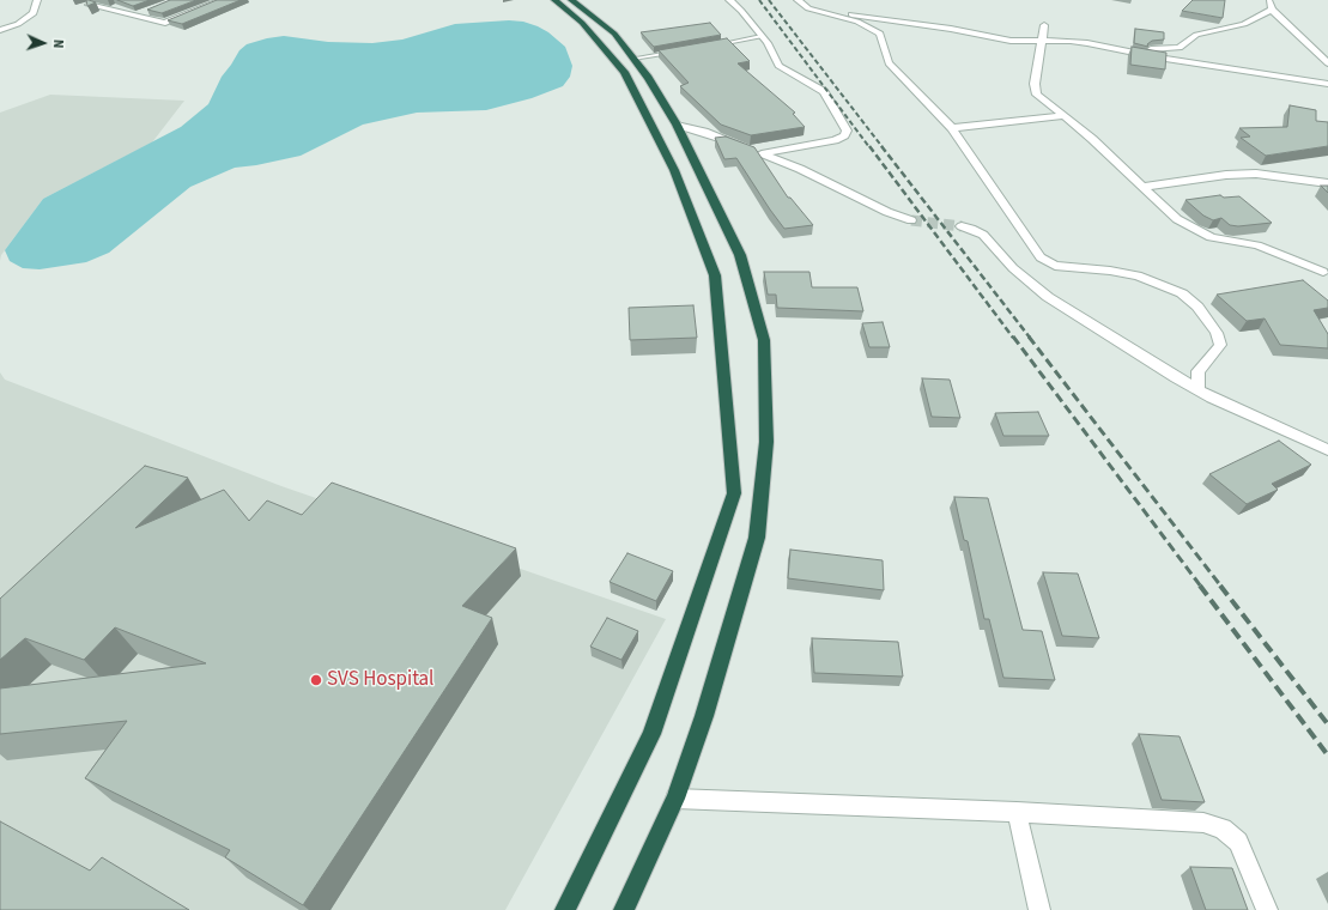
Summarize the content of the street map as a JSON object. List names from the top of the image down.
{
  "places": ["SVS Hospital"],
  "north": "right"
}
